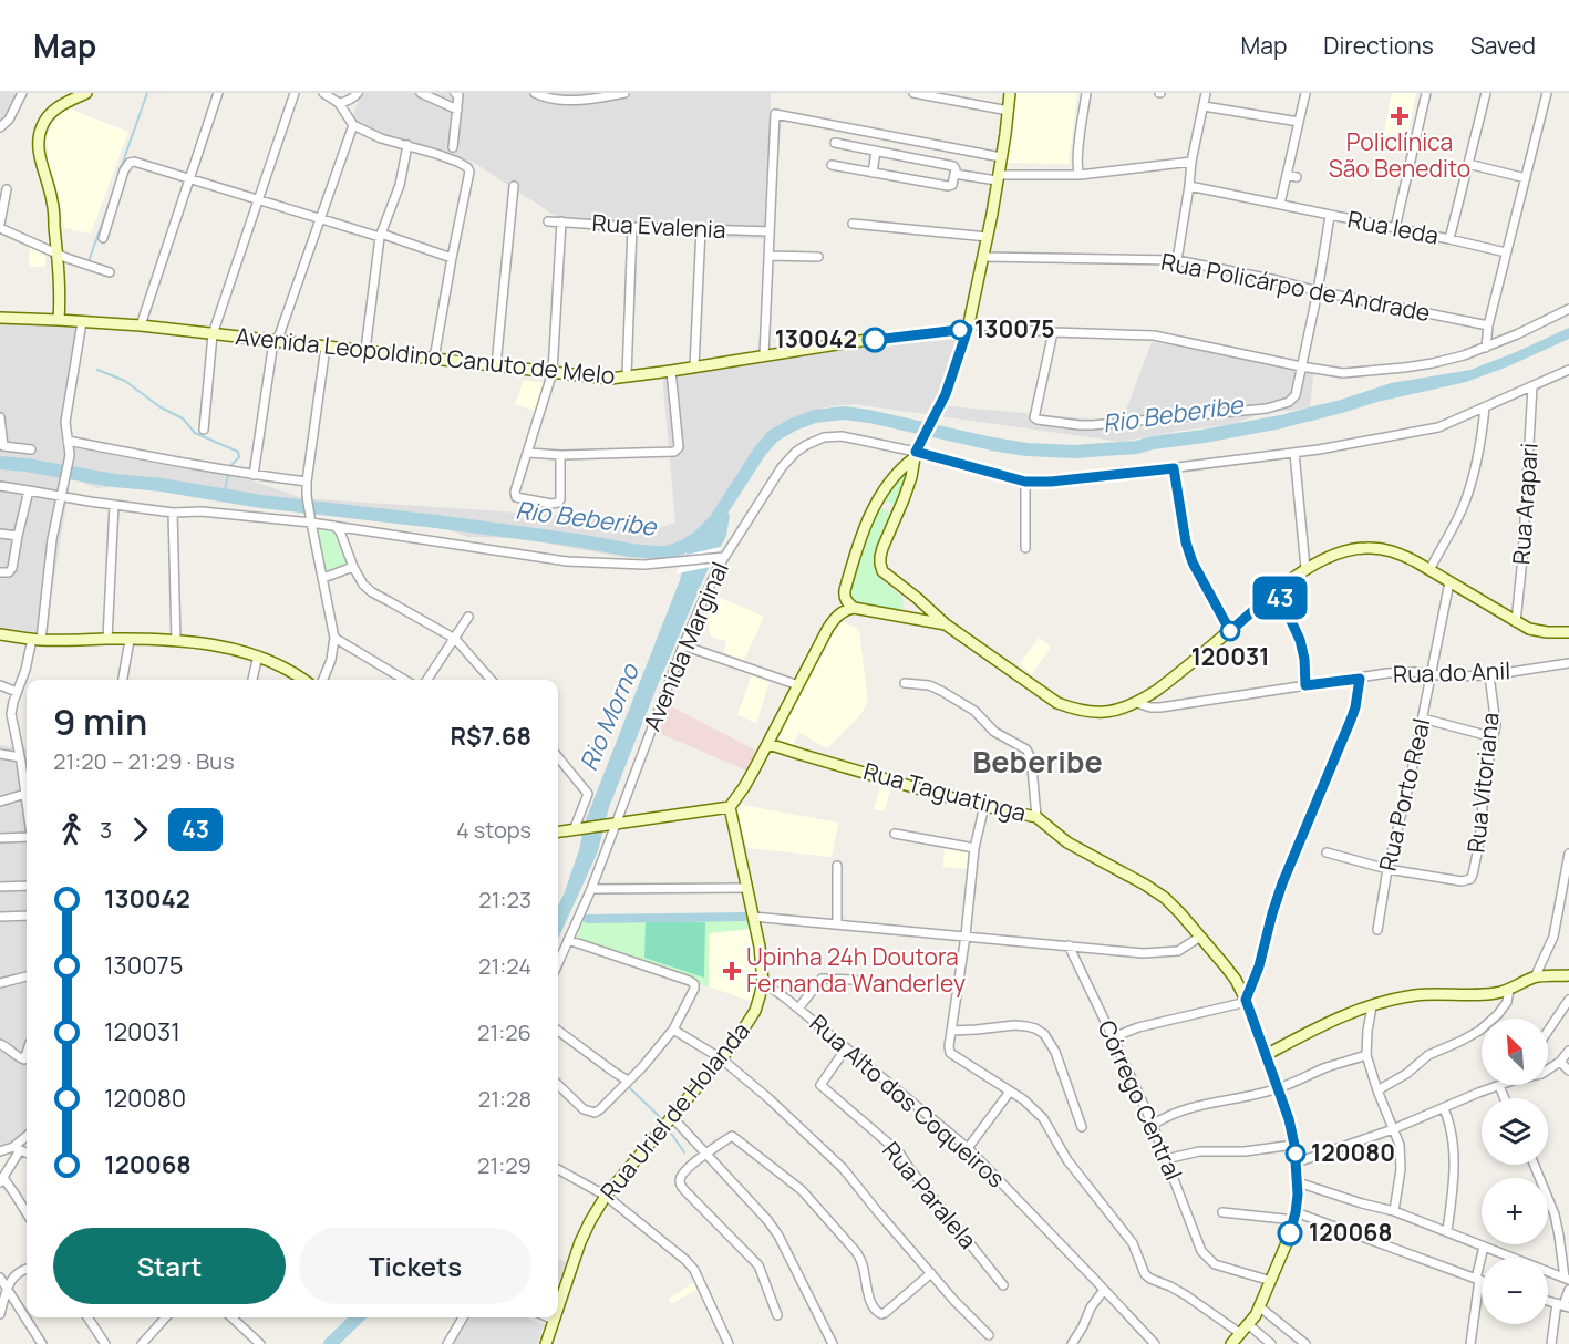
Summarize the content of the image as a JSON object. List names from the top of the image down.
{
  "streets": {
    "street": [
      "Rua Evalenia",
      "Rua Ieda",
      "Rua Policárpo de Andrade",
      "Avenida Leopoldino Canuto de Melo",
      "Rua Arapari",
      "Avenida Marginal",
      "Rua do Anil",
      "Rua Vitoriana",
      "Rua Taguatinga",
      "Rua Porto Real",
      "Córrego Central",
      "Rua Alto dos Coqueiros",
      "Rua Uriel de Holanda",
      "Rua Paralela"
    ]
  },
  "crossings": [
    ["Rua Arapari", "Avenida Marginal"],
    ["Rua do Anil", "Rua Vitoriana"],
    ["Rua do Anil", "Rua Porto Real"],
    ["Rua Vitoriana", "Rua Porto Real"],
    ["Rua Taguatinga", "Córrego Central"],
    ["Rua Alto dos Coqueiros", "Rua Uriel de Holanda"],
    ["Rua Alto dos Coqueiros", "Rua Paralela"]
  ],
  "districts": ["Beberibe"],
  "water": ["Rio Beberibe", "Rio Morno"],
  "places": {
    "health": ["Policlínica São Benedito", "Upinha 24h Doutora Fernanda Wanderley"],
    "other": [
      "130075",
      "130042",
      "120031",
      "120080",
      "120068"
    ]
  },
  "lines": ["bus line 43"],
  "north": "top left",
  "page": {
    "header": "Map",
    "nav": ["Map", "Directions", "Saved"],
    "on_map": "43",
    "heading": ["9 min", "21:20 – 21:29 · Bus", "R$7.68"],
    "legs": ["3", "43", "4 stops"],
    "list": [
      {
        "name": "130042",
        "value": "21:23"
      },
      {
        "name": "130075",
        "value": "21:24"
      },
      {
        "name": "120031",
        "value": "21:26"
      },
      {
        "name": "120080",
        "value": "21:28"
      },
      {
        "name": "120068",
        "value": "21:29"
      }
    ],
    "map_buttons": ["+", "−"],
    "buttons": ["Start", "Tickets"]
  }
}
